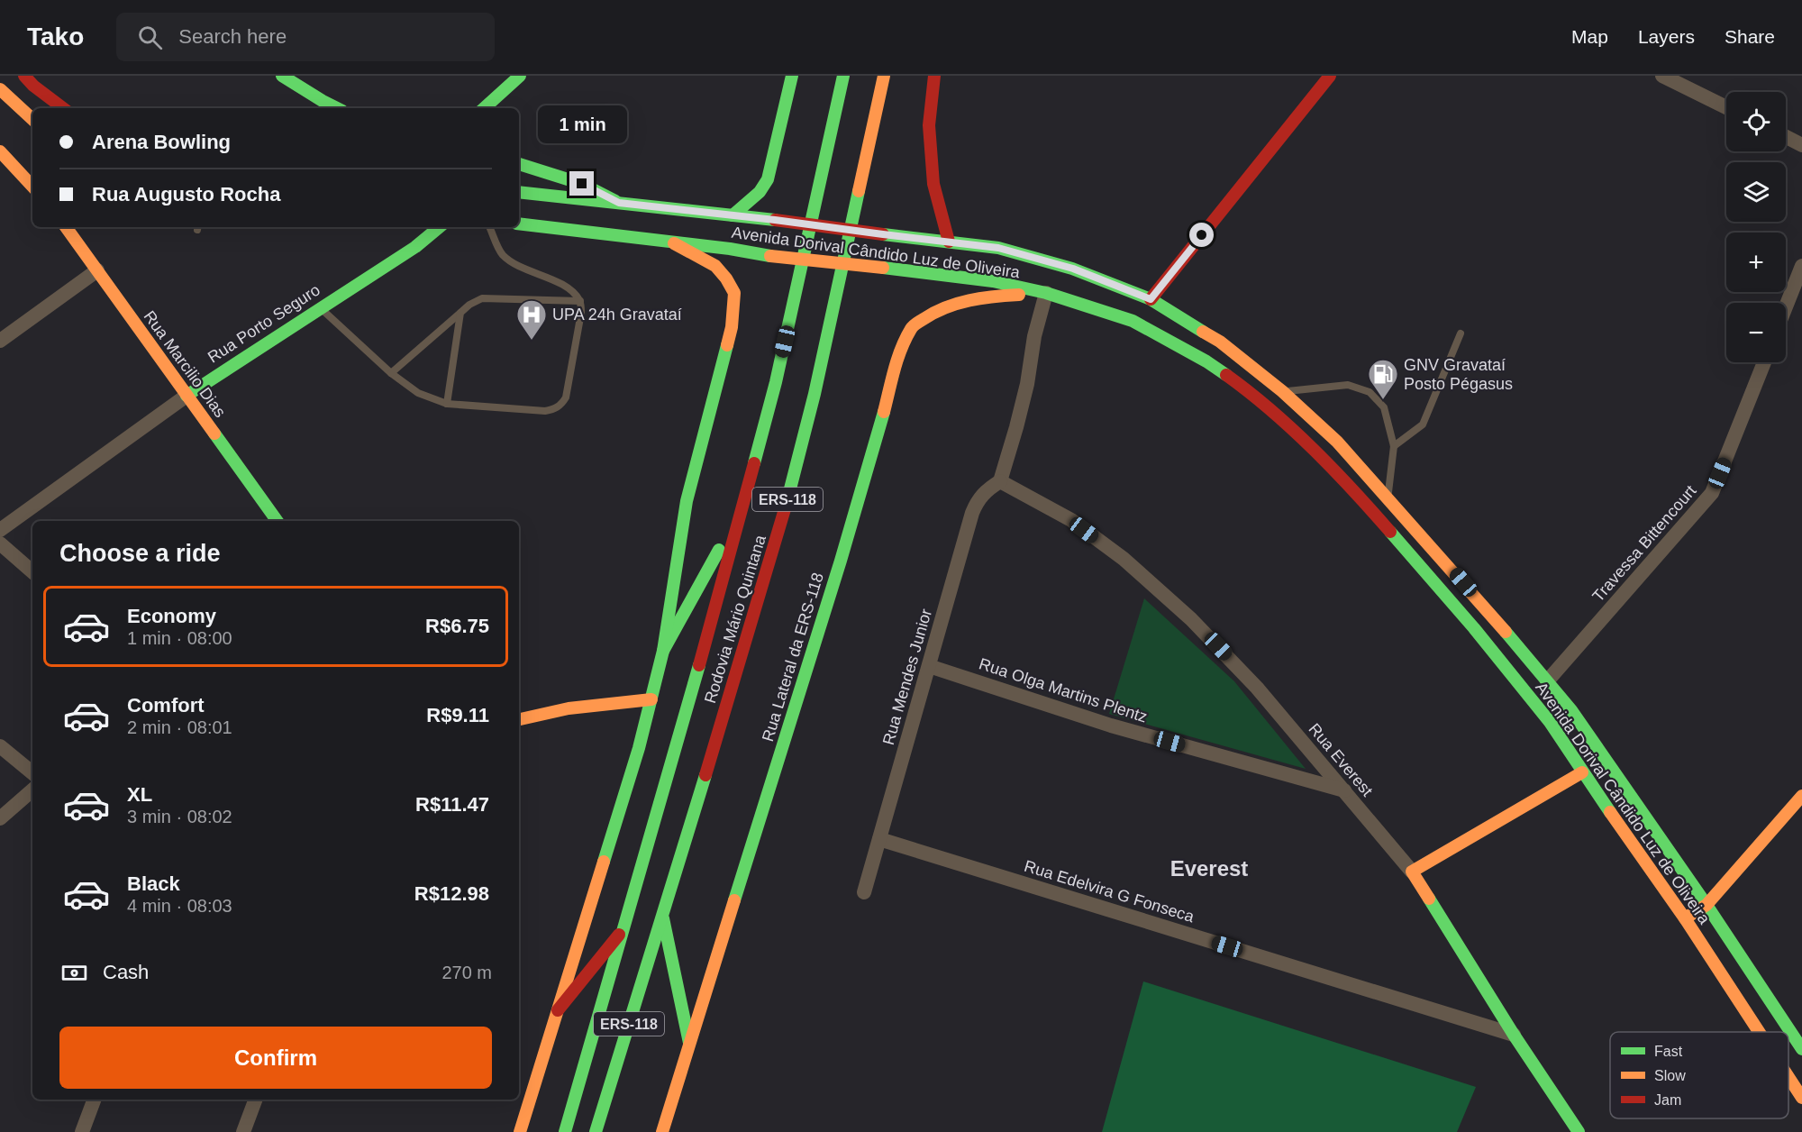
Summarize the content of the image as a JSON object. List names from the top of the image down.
{
  "streets": {
    "main road": [
      "Avenida Dorival Cândido Luz de Oliveira",
      "Rua Porto Seguro",
      "Rua Marcilio Dias",
      "ERS-118",
      "Rodovia Mário Quintana",
      "Rua Lateral da ERS-118",
      "Rua Everest"
    ],
    "street": [
      "Travessa Bittencourt",
      "Rua Mendes Junior",
      "Rua Olga Martins Plentz",
      "Rua Edelvira G Fonseca"
    ]
  },
  "crossings": [
    ["Avenida Dorival Cândido Luz de Oliveira", "Travessa Bittencourt"],
    ["Avenida Dorival Cândido Luz de Oliveira", "Rua Lateral da ERS-118"],
    ["Rua Porto Seguro", "Rua Marcilio Dias"],
    ["Rua Mendes Junior", "Rua Olga Martins Plentz"],
    ["Rua Mendes Junior", "Rua Everest"],
    ["Rua Mendes Junior", "Rua Edelvira G Fonseca"],
    ["Rua Olga Martins Plentz", "Rua Everest"],
    ["Rua Everest", "Rua Edelvira G Fonseca"]
  ],
  "districts": ["Everest"],
  "places": {
    "hospital": ["UPA 24h Gravataí"],
    "fuel station": ["GNV Gravataí Posto Pégasus"]
  },
  "legend": ["Fast", "Slow", "Jam"],
  "page": {
    "header": "Tako",
    "search": "Search here",
    "nav": ["Map", "Layers", "Share"],
    "map_buttons": ["+", "−"],
    "bubble": "1 min",
    "banner": ["Arena Bowling", "Rua Augusto Rocha"],
    "heading": "Choose a ride",
    "list": [
      {
        "name": "Economy",
        "note": "1 min · 08:00",
        "value": "R$6.75"
      },
      {
        "name": "Comfort",
        "note": "2 min · 08:01",
        "value": "R$9.11"
      },
      {
        "name": "XL",
        "note": "3 min · 08:02",
        "value": "R$11.47"
      },
      {
        "name": "Black",
        "note": "4 min · 08:03",
        "value": "R$12.98"
      }
    ],
    "pay": ["Cash", "270 m"],
    "buttons": "Confirm"
  }
}
